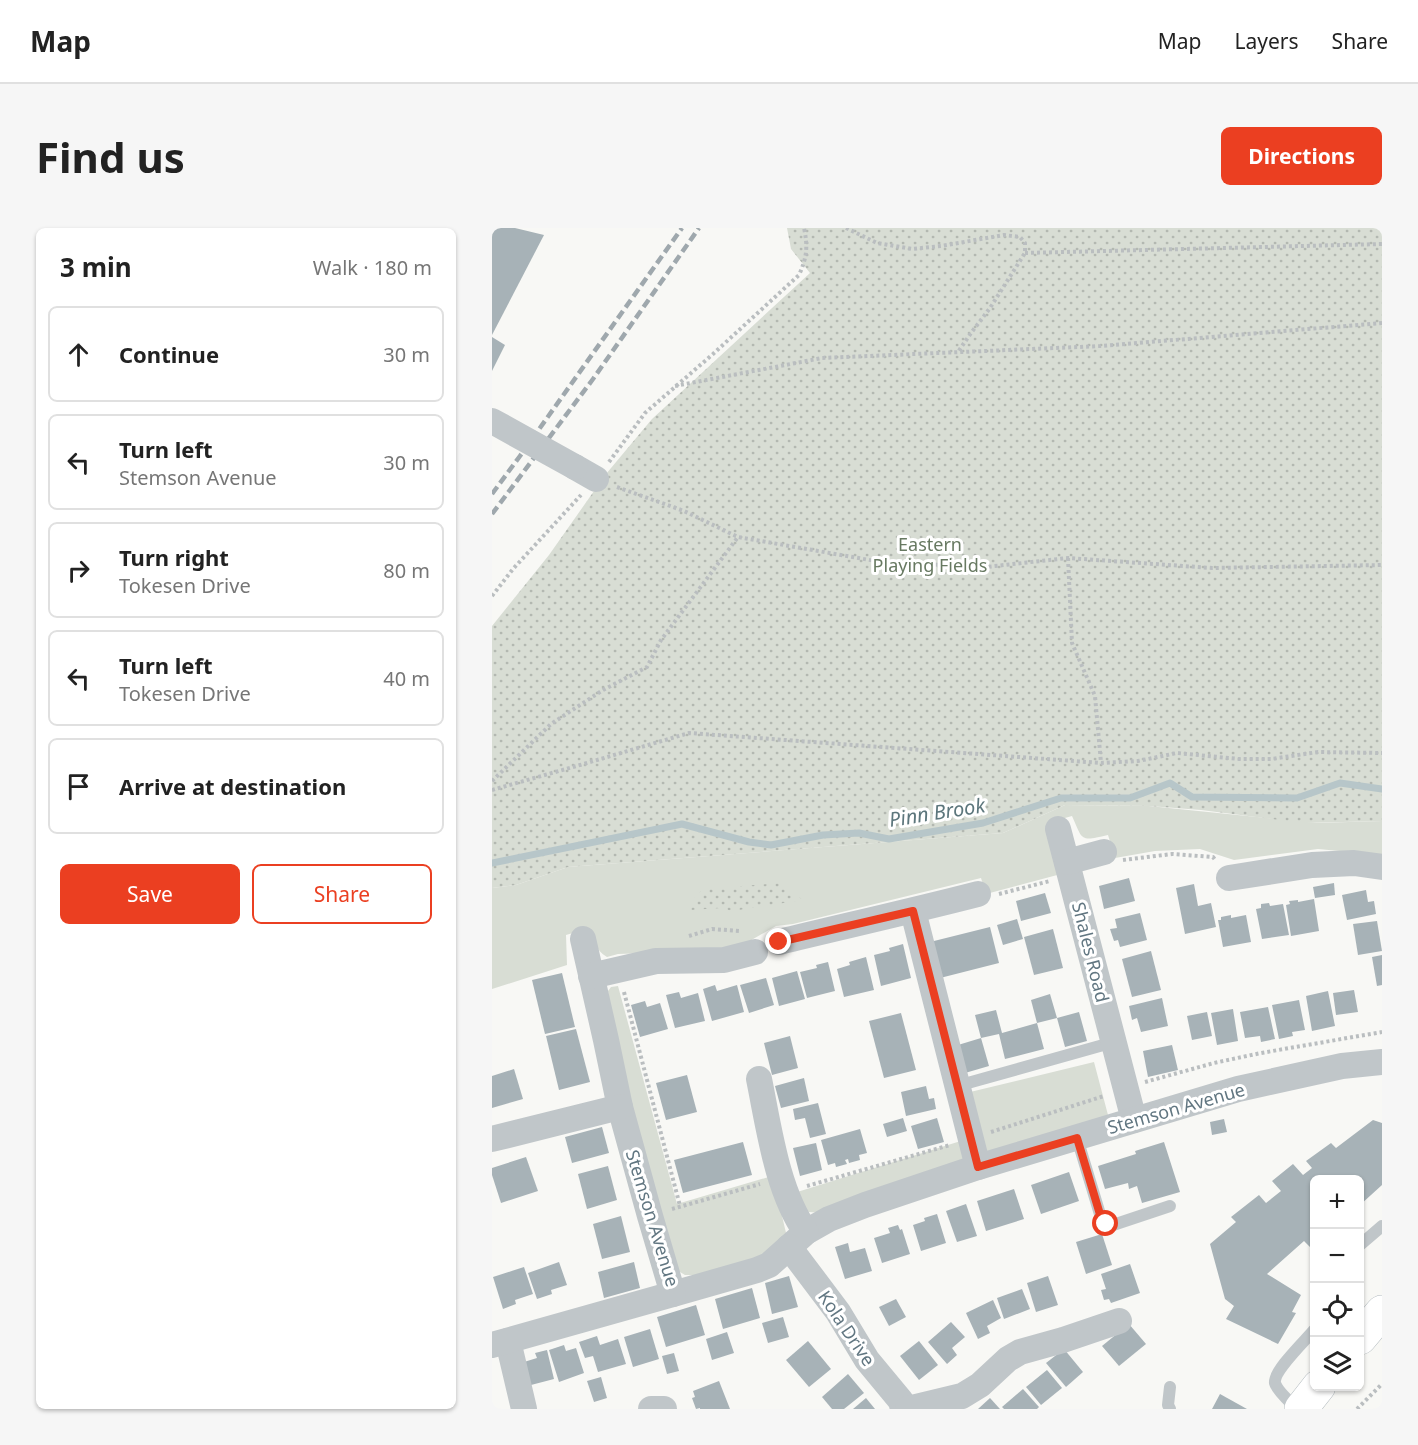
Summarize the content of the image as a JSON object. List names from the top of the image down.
{
  "streets": {
    "street": ["Shales Road", "Stemson Avenue", "Kola Drive"]
  },
  "crossings": [
    ["Shales Road", "Stemson Avenue"],
    ["Stemson Avenue", "Kola Drive"]
  ],
  "water": ["Pinn Brook"],
  "parks": ["Eastern Playing Fields"],
  "page": {
    "header": "Map",
    "nav": ["Map", "Layers", "Share"],
    "buttons": [
      "Directions",
      ["Save", "Share"]
    ],
    "title": "Find us",
    "heading": ["3 min", "Walk · 180 m"],
    "list": [
      ["Continue", "30 m"],
      ["Turn left", "Stemson Avenue", "30 m"],
      ["Turn right", "Tokesen Drive", "80 m"],
      ["Turn left", "Tokesen Drive", "40 m"],
      "Arrive at destination"
    ],
    "map_buttons": ["+", "−"]
  }
}
